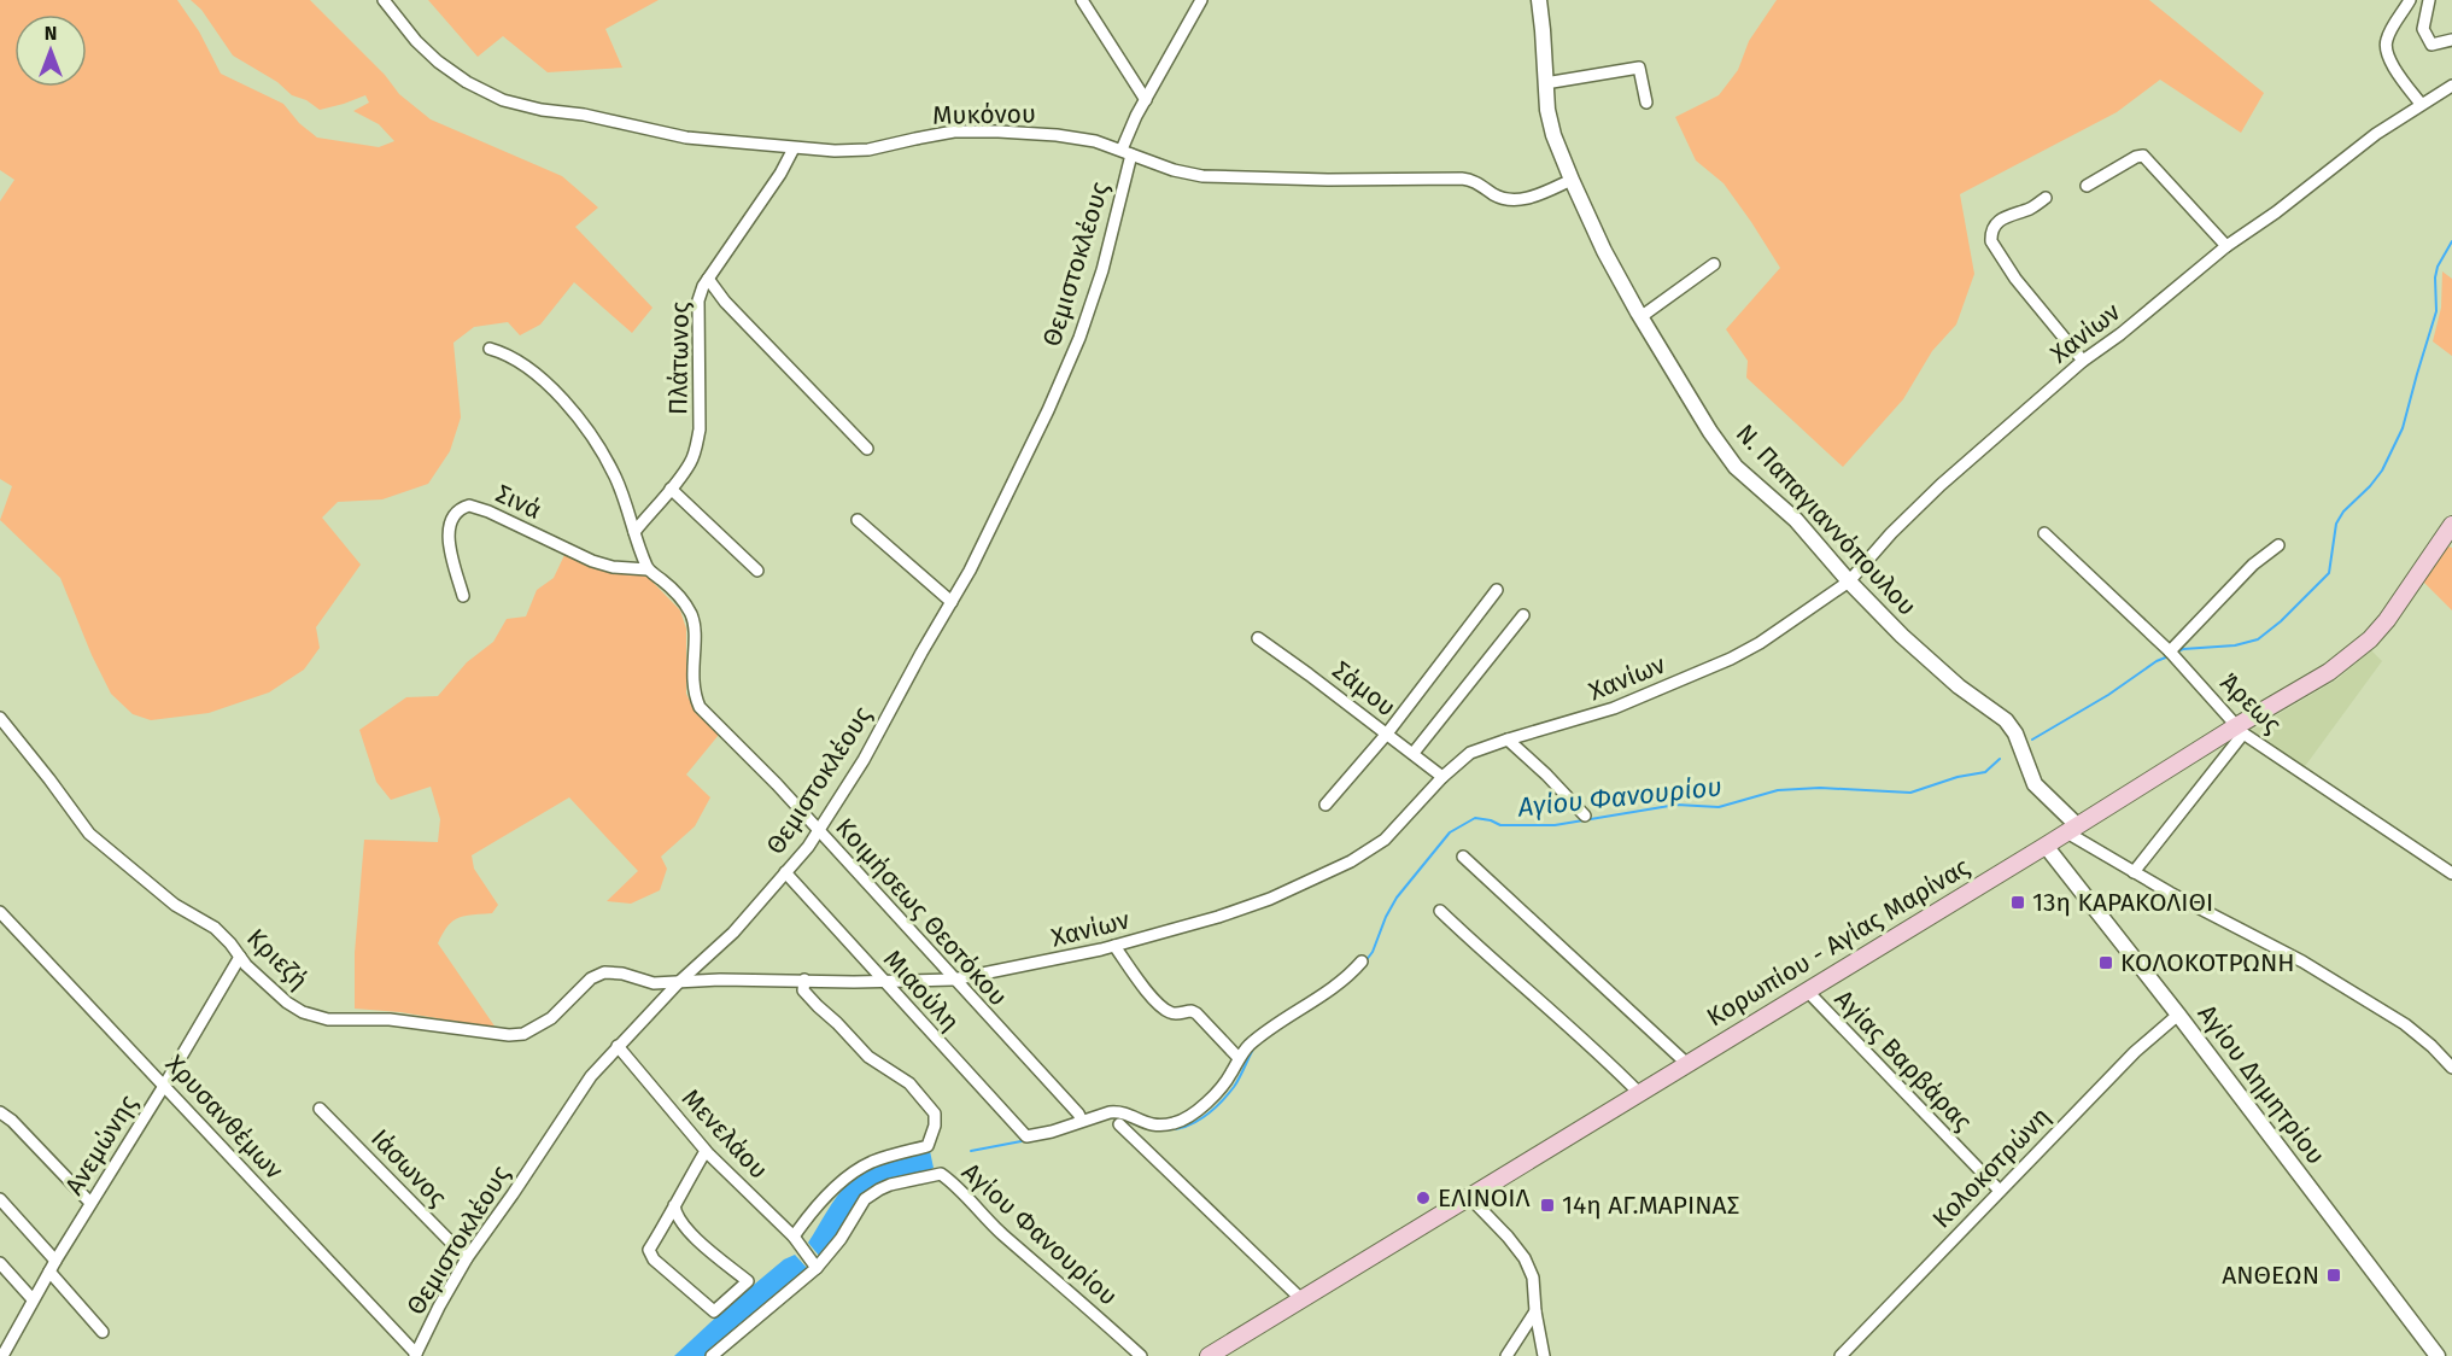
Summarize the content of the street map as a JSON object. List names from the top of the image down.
{
  "streets": {
    "main road": ["Κορωπίου - Αγίας Μαρίνας"],
    "street": [
      "Μυκόνου",
      "Θεμιστοκλέους",
      "Χανίων",
      "Πλάτωνος",
      "Σινά",
      "Ν. Παπαγιαννόπουλου",
      "Σάμου",
      "Άρεως",
      "Κοιμήσεως Θεοτόκου",
      "Κριεζή",
      "Μιαούλη",
      "Αγίας Βαρβάρας",
      "Αγίου Δημητρίου",
      "Χρυσανθέμων",
      "Μενελάου",
      "Ανεμώνης",
      "Ιάσωνος",
      "Κολοκοτρώνη",
      "Αγίου Φανουρίου"
    ]
  },
  "crossings": [
    ["Μυκόνου", "Θεμιστοκλέους"],
    ["Μυκόνου", "Πλάτωνος"],
    ["Μυκόνου", "Ν. Παπαγιαννόπουλου"],
    ["Θεμιστοκλέους", "Χανίων"],
    ["Θεμιστοκλέους", "Κοιμήσεως Θεοτόκου"],
    ["Θεμιστοκλέους", "Κριεζή"],
    ["Θεμιστοκλέους", "Μιαούλη"],
    ["Θεμιστοκλέους", "Χρυσανθέμων"],
    ["Θεμιστοκλέους", "Μενελάου"],
    ["Θεμιστοκλέους", "Ιάσωνος"],
    ["Χανίων", "Ν. Παπαγιαννόπουλου"],
    ["Χανίων", "Σάμου"],
    ["Χανίων", "Κοιμήσεως Θεοτόκου"],
    ["Χανίων", "Κριεζή"],
    ["Χανίων", "Μιαούλη"],
    ["Πλάτωνος", "Κοιμήσεως Θεοτόκου"],
    ["Σινά", "Κοιμήσεως Θεοτόκου"],
    ["Ν. Παπαγιαννόπουλου", "Κορωπίου - Αγίας Μαρίνας"],
    ["Άρεως", "Κορωπίου - Αγίας Μαρίνας"],
    ["Κοιμήσεως Θεοτόκου", "Μιαούλη"],
    ["Κορωπίου - Αγίας Μαρίνας", "Αγίας Βαρβάρας"],
    ["Κορωπίου - Αγίας Μαρίνας", "Αγίου Δημητρίου"],
    ["Κριεζή", "Ανεμώνης"],
    ["Αγίας Βαρβάρας", "Κολοκοτρώνη"],
    ["Αγίου Δημητρίου", "Κολοκοτρώνη"],
    ["Χρυσανθέμων", "Ανεμώνης"],
    ["Μενελάου", "Αγίου Φανουρίου"]
  ],
  "water": ["Αγίου Φανουρίου"],
  "places": {
    "transit": [
      "13η ΚΑΡΑΚΟΛΙΘΙ",
      "ΚΟΛΟΚΟΤΡΩΝΗ",
      "14η ΑΓ.ΜΑΡΙΝΑΣ",
      "ΑΝΘΕΩΝ"
    ],
    "other": ["ΕΛΙΝΟΙΛ"]
  },
  "north": "top"
}
